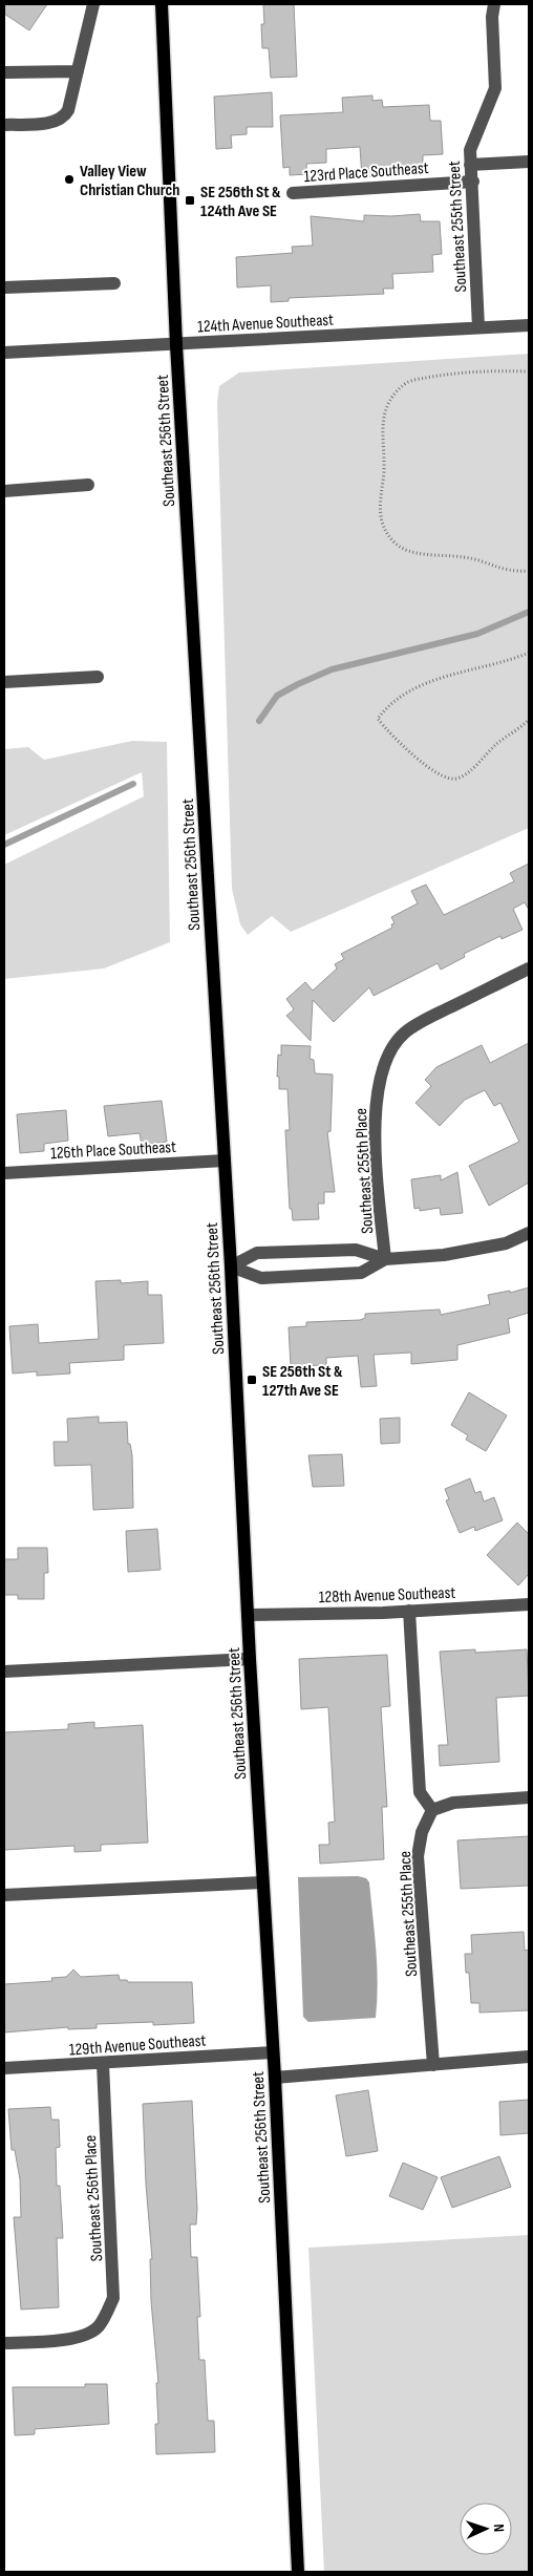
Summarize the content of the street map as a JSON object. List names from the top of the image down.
{
  "streets": {
    "main road": ["Southeast 256th Street"],
    "street": [
      "123rd Place Southeast",
      "Southeast 255th Street",
      "124th Avenue Southeast",
      "126th Place Southeast",
      "Southeast 255th Place",
      "128th Avenue Southeast",
      "129th Avenue Southeast",
      "Southeast 256th Place"
    ]
  },
  "crossings": [
    ["123rd Place Southeast", "Southeast 255th Street"],
    ["Southeast 255th Street", "124th Avenue Southeast"],
    ["124th Avenue Southeast", "Southeast 256th Street"],
    ["Southeast 256th Street", "126th Place Southeast"],
    ["Southeast 256th Street", "128th Avenue Southeast"],
    ["Southeast 256th Street", "129th Avenue Southeast"],
    ["129th Avenue Southeast", "Southeast 256th Place"]
  ],
  "places": {
    "other": ["Valley View Christian Church"],
    "transit": ["SE 256th St & 124th Ave SE", "SE 256th St & 127th Ave SE"]
  },
  "north": "right"
}
